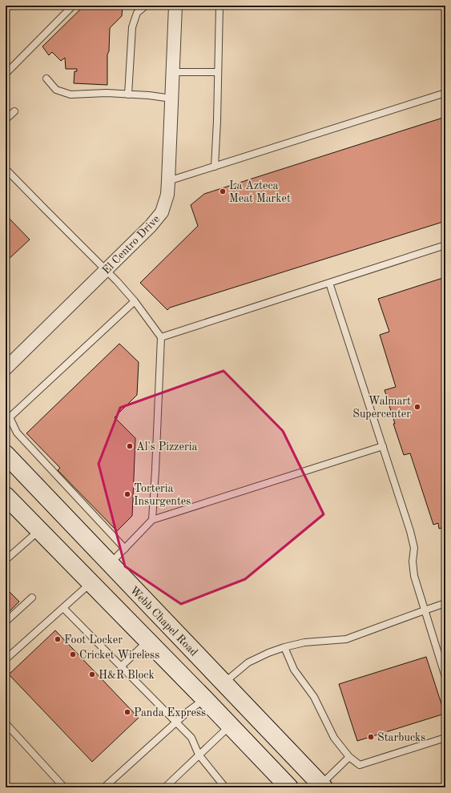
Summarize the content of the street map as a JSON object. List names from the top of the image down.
{
  "streets": {
    "main road": ["Webb Chapel Road"],
    "street": ["El Centro Drive"]
  },
  "places": [
    "La Azteca Meat Market",
    "Walmart Supercenter",
    "Al's Pizzeria",
    "Torteria Insurgentes",
    "Foot Locker",
    "Cricket Wireless",
    "H&R Block",
    "Panda Express",
    "Starbucks"
  ]
}
